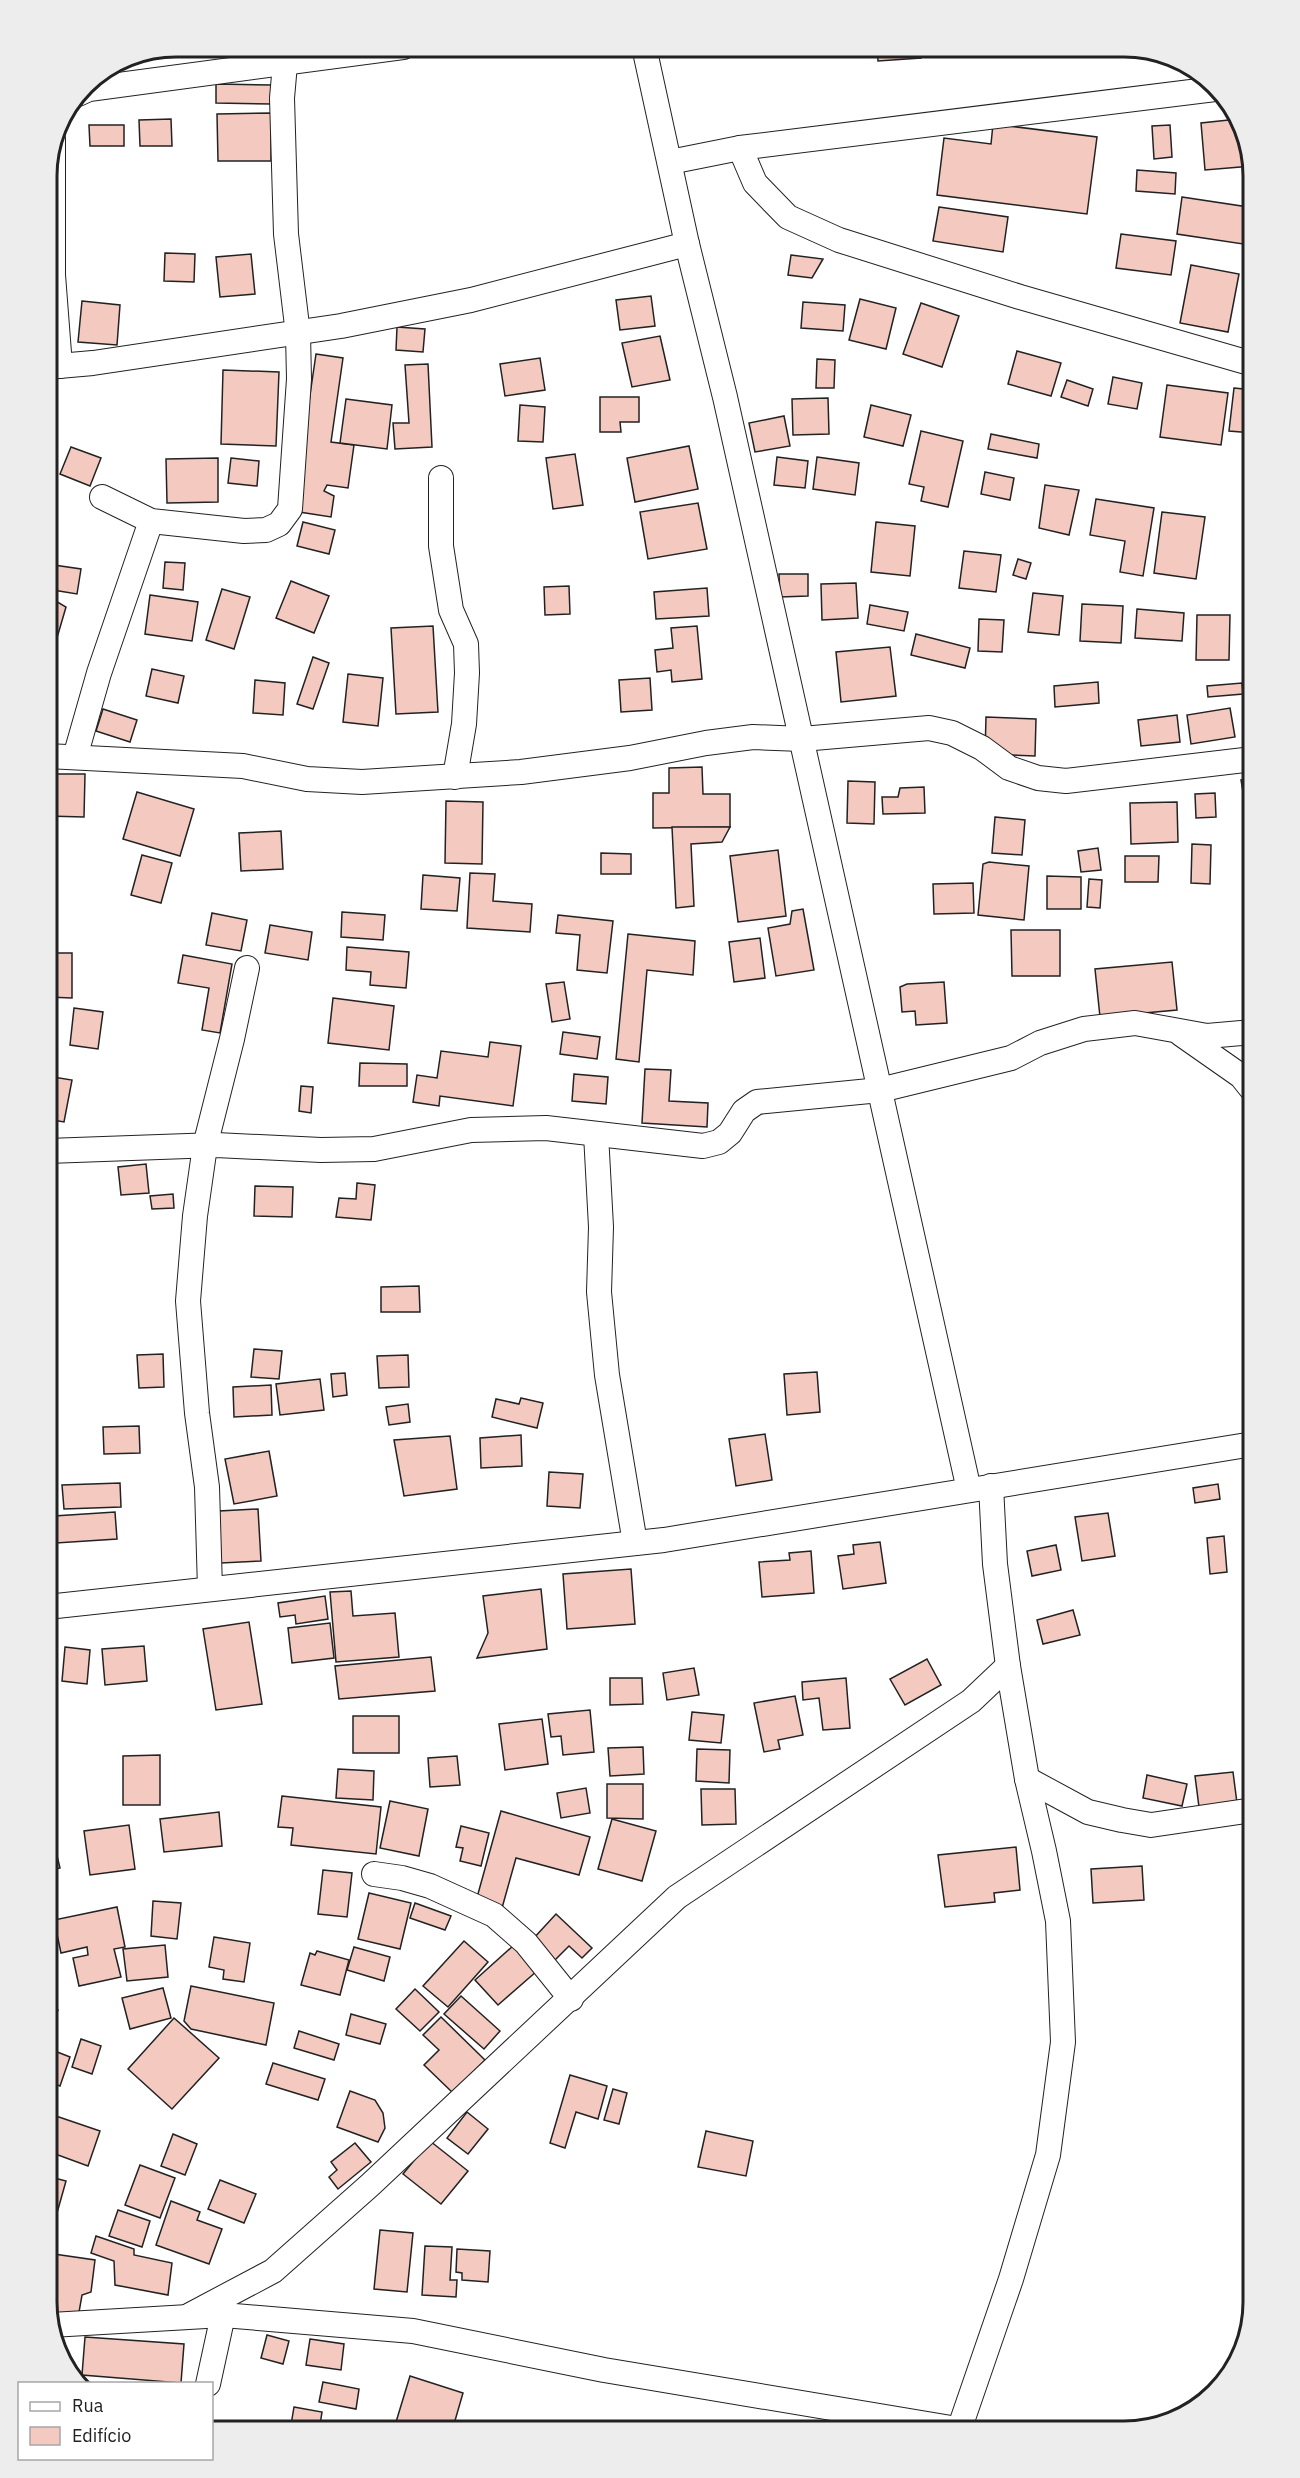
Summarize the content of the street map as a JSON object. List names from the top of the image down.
{
  "legend": ["Rua", "Edifício"]
}
